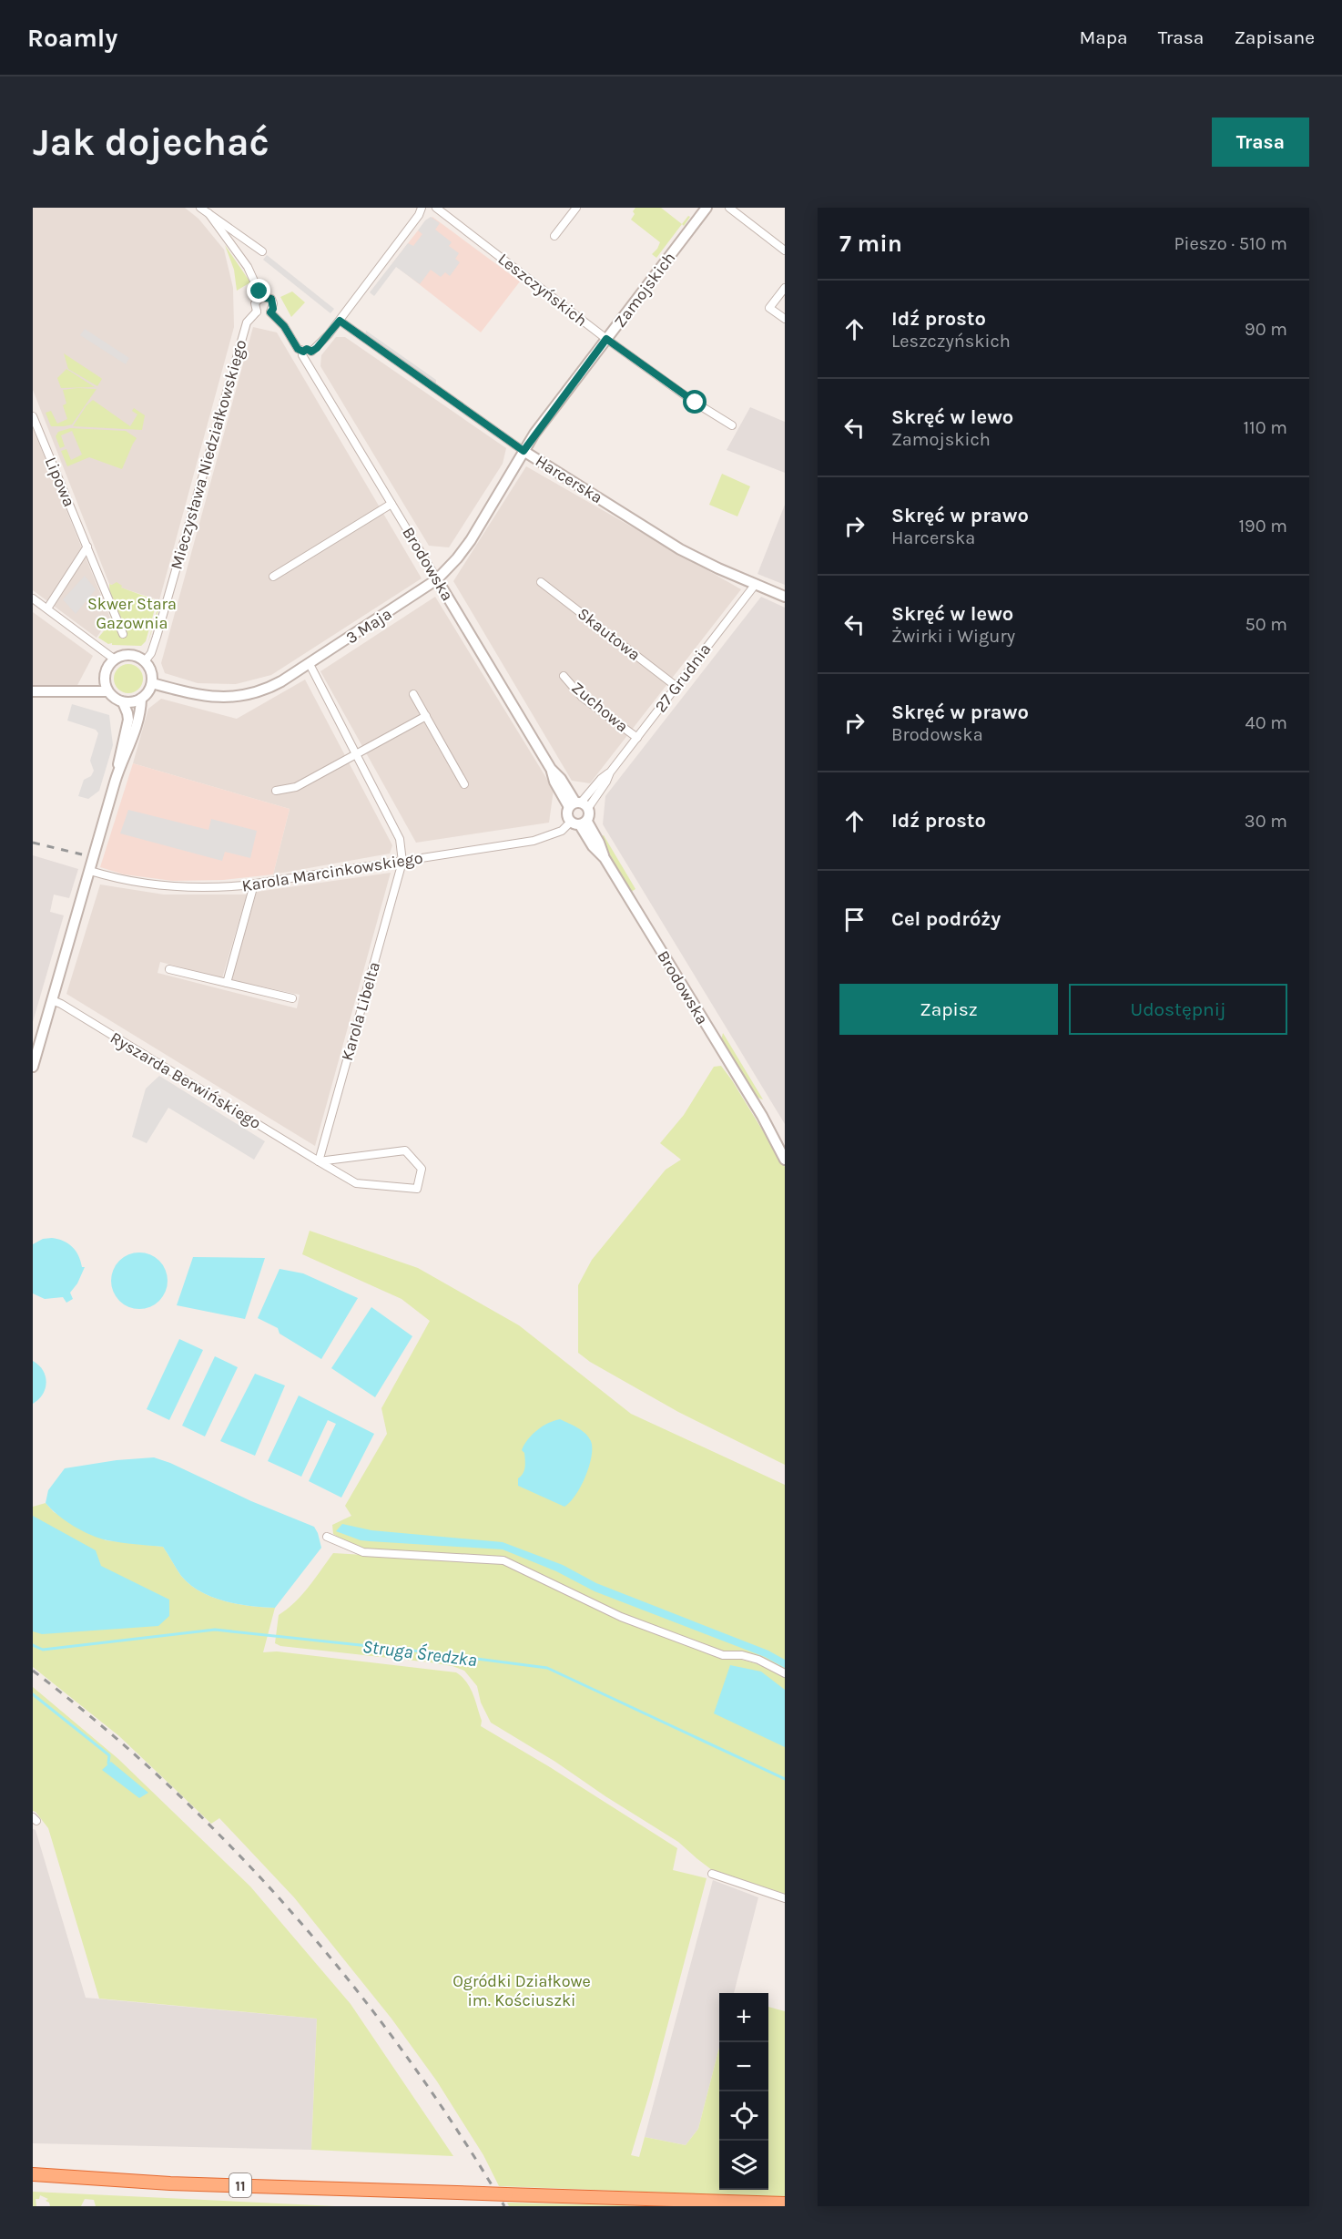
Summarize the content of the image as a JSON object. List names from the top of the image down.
{
  "streets": {
    "highway": ["11"],
    "street": [
      "Leszczyńskich",
      "Zamojskich",
      "Mieczysława Niedziałkowskiego",
      "Harcerska",
      "Lipowa",
      "Brodowska",
      "3 Maja",
      "Skautowa",
      "27 Grudnia",
      "Zuchowa",
      "Karola Marcinkowskiego",
      "Karola Libelta",
      "Ryszarda Berwińskiego"
    ]
  },
  "crossings": [
    ["Leszczyńskich", "Zamojskich"],
    ["Zamojskich", "Harcerska"],
    ["Zamojskich", "3 Maja"],
    ["Mieczysława Niedziałkowskiego", "Brodowska"],
    ["Mieczysława Niedziałkowskiego", "3 Maja"],
    ["Harcerska", "3 Maja"],
    ["Harcerska", "27 Grudnia"],
    ["Brodowska", "3 Maja"],
    ["Brodowska", "27 Grudnia"],
    ["Brodowska", "Karola Marcinkowskiego"],
    ["Skautowa", "27 Grudnia"],
    ["27 Grudnia", "Zuchowa"],
    ["Karola Marcinkowskiego", "Karola Libelta"],
    ["Karola Libelta", "Ryszarda Berwińskiego"]
  ],
  "water": ["Struga Średzka"],
  "parks": ["Skwer Stara Gazownia", "Ogródki Działkowe im. Kościuszki"],
  "page": {
    "header": "Roamly",
    "nav": ["Mapa", "Trasa", "Zapisane"],
    "buttons": [
      "Trasa",
      ["Zapisz", "Udostępnij"]
    ],
    "title": "Jak dojechać",
    "heading": ["7 min", "Pieszo · 510 m"],
    "list": [
      ["Idź prosto", "Leszczyńskich", "90 m"],
      ["Skręć w lewo", "Zamojskich", "110 m"],
      ["Skręć w prawo", "Harcerska", "190 m"],
      ["Skręć w lewo", "Żwirki i Wigury", "50 m"],
      ["Skręć w prawo", "Brodowska", "40 m"],
      ["Idź prosto", "30 m"],
      "Cel podróży"
    ],
    "map_buttons": ["+", "−"]
  }
}
